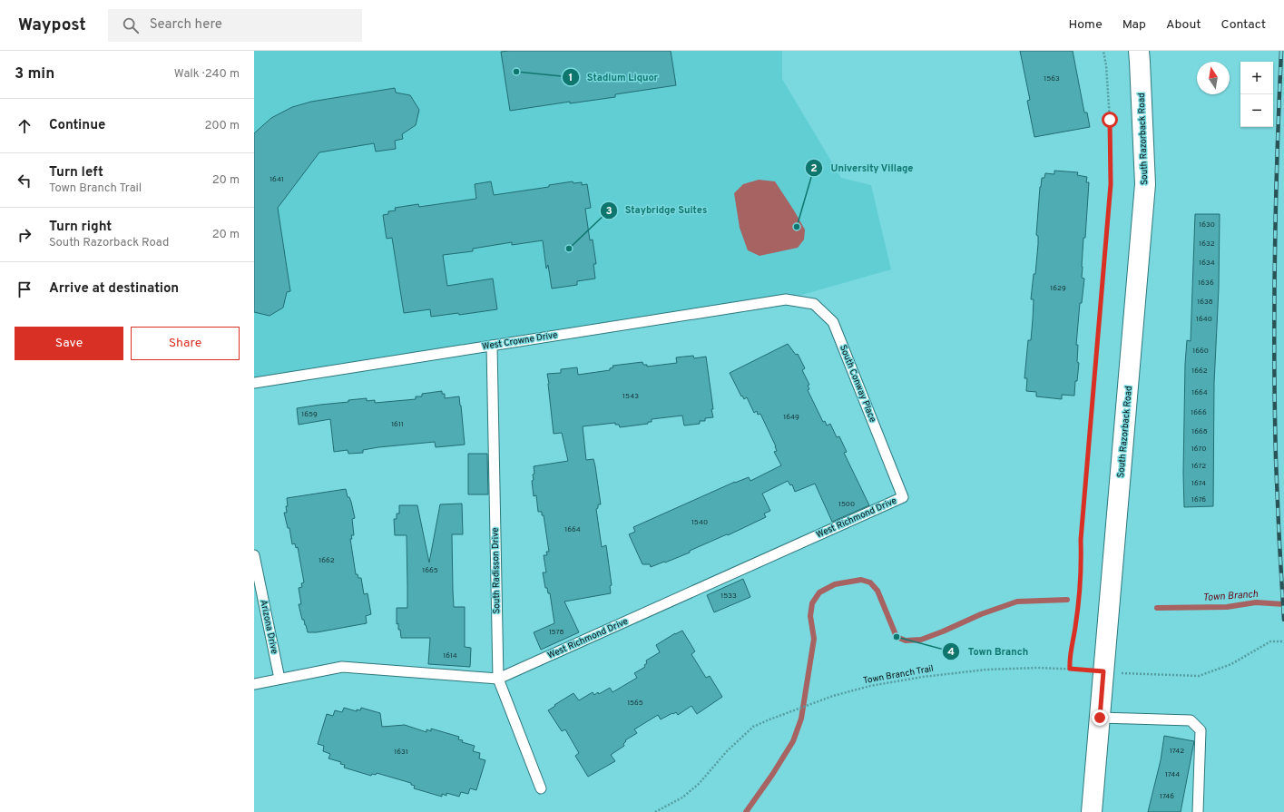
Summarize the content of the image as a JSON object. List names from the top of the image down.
{
  "streets": {
    "main road": ["South Razorback Road"],
    "lane": [
      "West Crowne Drive",
      "South Conway Place",
      "West Richmond Drive",
      "South Radisson Drive",
      "Arizona Drive"
    ],
    "path": ["Town Branch Trail"]
  },
  "crossings": [
    ["South Razorback Road", "Town Branch Trail"],
    ["West Crowne Drive", "South Conway Place"],
    ["West Crowne Drive", "South Radisson Drive"],
    ["South Conway Place", "West Richmond Drive"],
    ["West Richmond Drive", "South Radisson Drive"],
    ["West Richmond Drive", "Arizona Drive"]
  ],
  "water": ["Town Branch"],
  "places": [
    "Stadium Liquor",
    "University Village",
    "Staybridge Suites",
    "Town Branch"
  ],
  "house_numbers": [
    "1563",
    "1641",
    "1630",
    "1632",
    "1634",
    "1636",
    "1629",
    "1638",
    "1640",
    "1660",
    "1662",
    "1664",
    "1543",
    "1666",
    "1659",
    "1649",
    "1611",
    "1668",
    "1670",
    "1672",
    "1674",
    "1676",
    "1500",
    "1540",
    "1664",
    "1662",
    "1665",
    "1533",
    "1578",
    "1614",
    "1565",
    "1742",
    "1631",
    "1744",
    "1746"
  ],
  "north": "top",
  "page": {
    "header": "Waypost",
    "search": "Search here",
    "nav": [
      "Home",
      "Map",
      "About",
      "Contact"
    ],
    "heading": ["3 min", "Walk · 240 m"],
    "map_buttons": ["+", "−"],
    "list": [
      ["Continue", "200 m"],
      ["Turn left", "Town Branch Trail", "20 m"],
      ["Turn right", "South Razorback Road", "20 m"],
      "Arrive at destination"
    ],
    "buttons": ["Save", "Share"]
  }
}
